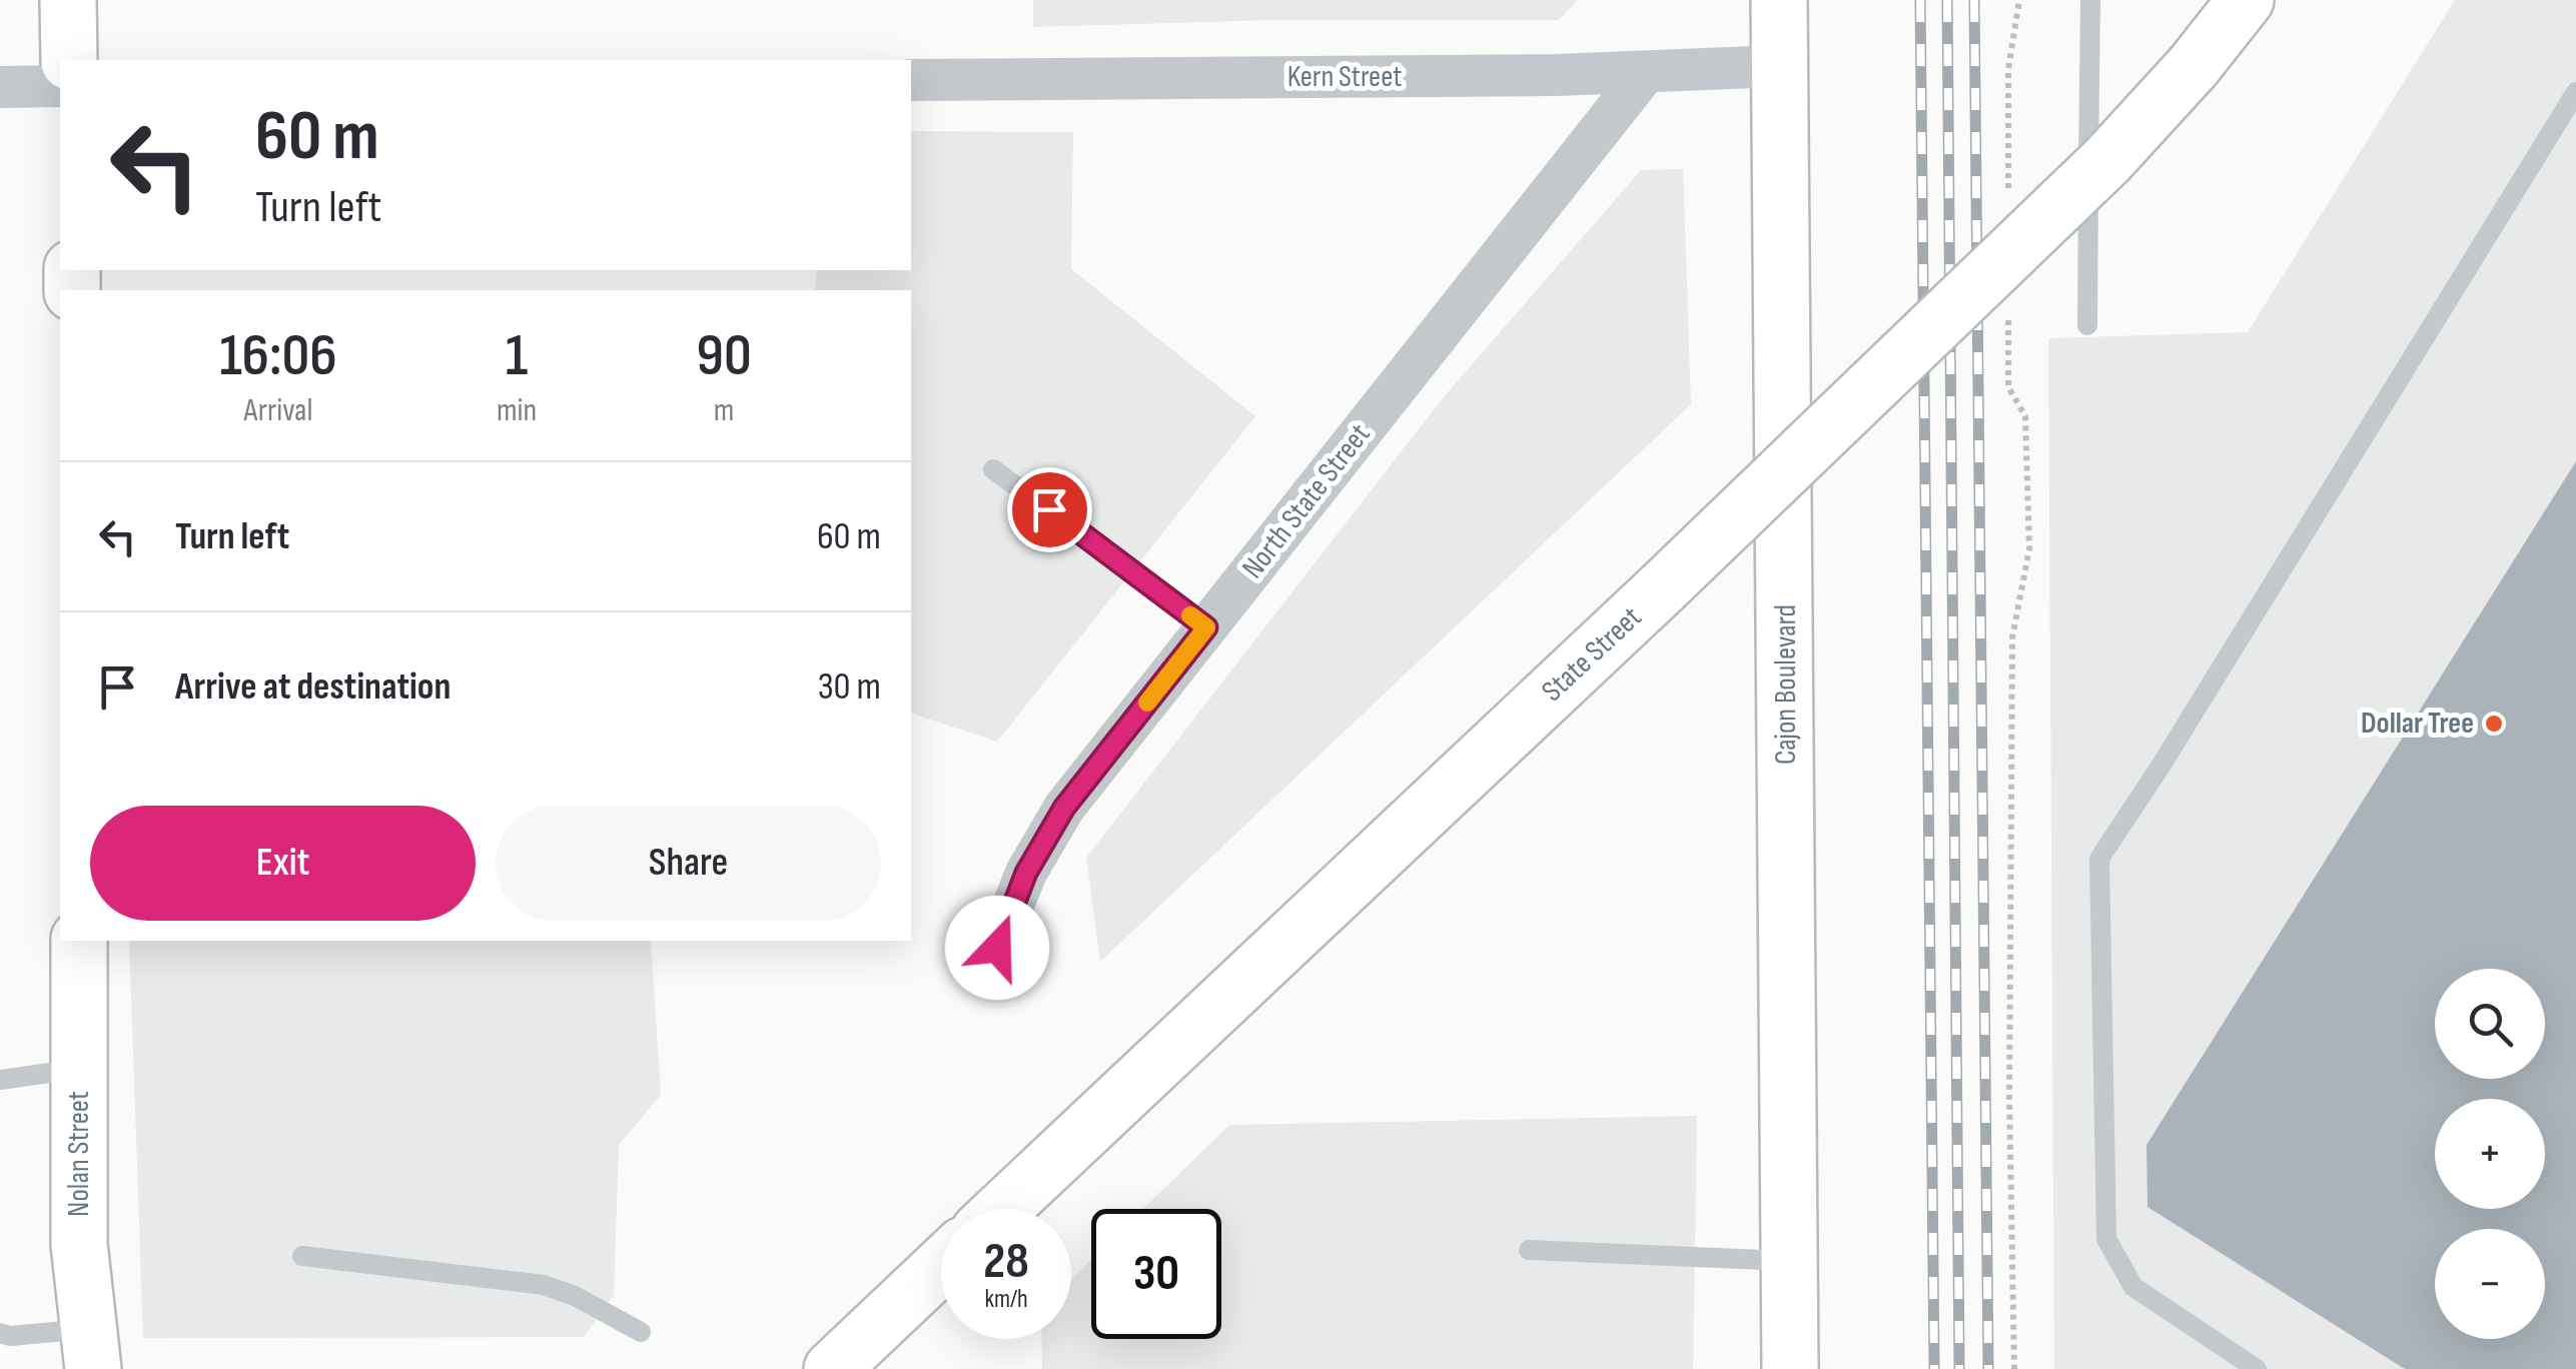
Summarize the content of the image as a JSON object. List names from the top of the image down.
{
  "streets": {
    "main road": ["State Street", "Cajon Boulevard", "Nolan Street"],
    "street": ["Kern Street", "North State Street"]
  },
  "crossings": [
    ["Kern Street", "North State Street"],
    ["Kern Street", "Cajon Boulevard"]
  ],
  "places": ["Dollar Tree"],
  "page": {
    "turn": ["60 m", "Turn left"],
    "eta": [
      "16:06",
      "Arrival",
      "1",
      "min",
      "90",
      "m"
    ],
    "list": [
      {
        "name": "Turn left",
        "value": "60 m"
      },
      {
        "name": "Arrive at destination",
        "value": "30 m"
      }
    ],
    "buttons": ["Exit", "Share"],
    "map_buttons": ["+", "−"],
    "speed": "28 km/h",
    "limit": "30"
  }
}
